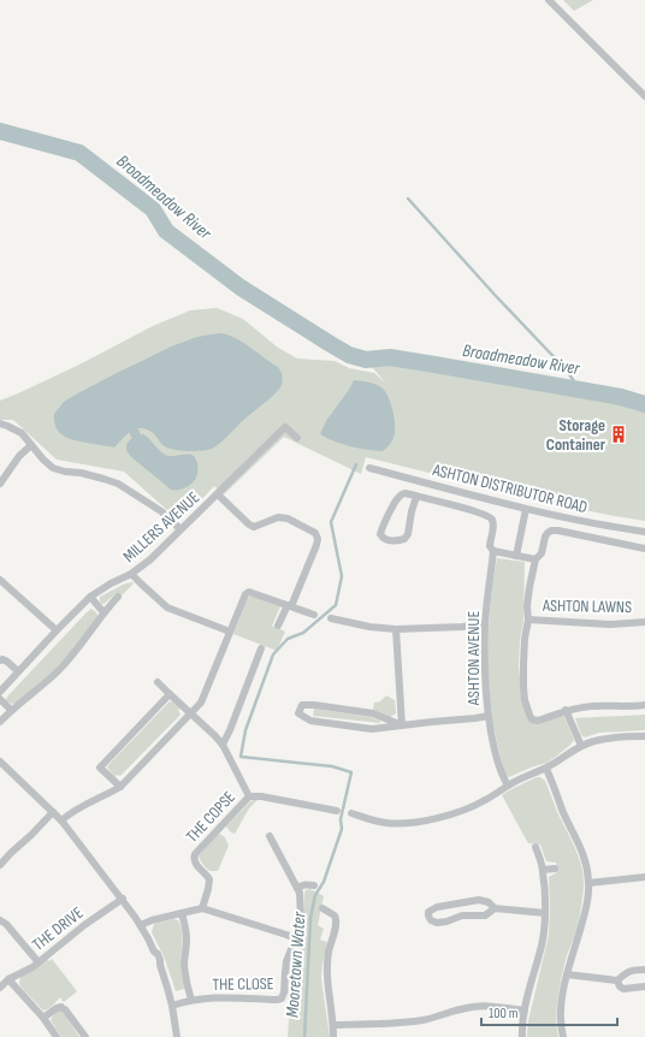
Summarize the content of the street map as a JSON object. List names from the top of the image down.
{
  "streets": {
    "street": [
      "ASHTON DISTRIBUTOR ROAD",
      "MILLERS AVENUE",
      "ASHTON LAWNS",
      "ASHTON AVENUE",
      "THE COPSE",
      "THE DRIVE",
      "THE CLOSE"
    ]
  },
  "water": ["Broadmeadow River", "Mooretown Water"],
  "places": {
    "building": ["Storage Container"]
  },
  "scale_bar": "100 m"
}
